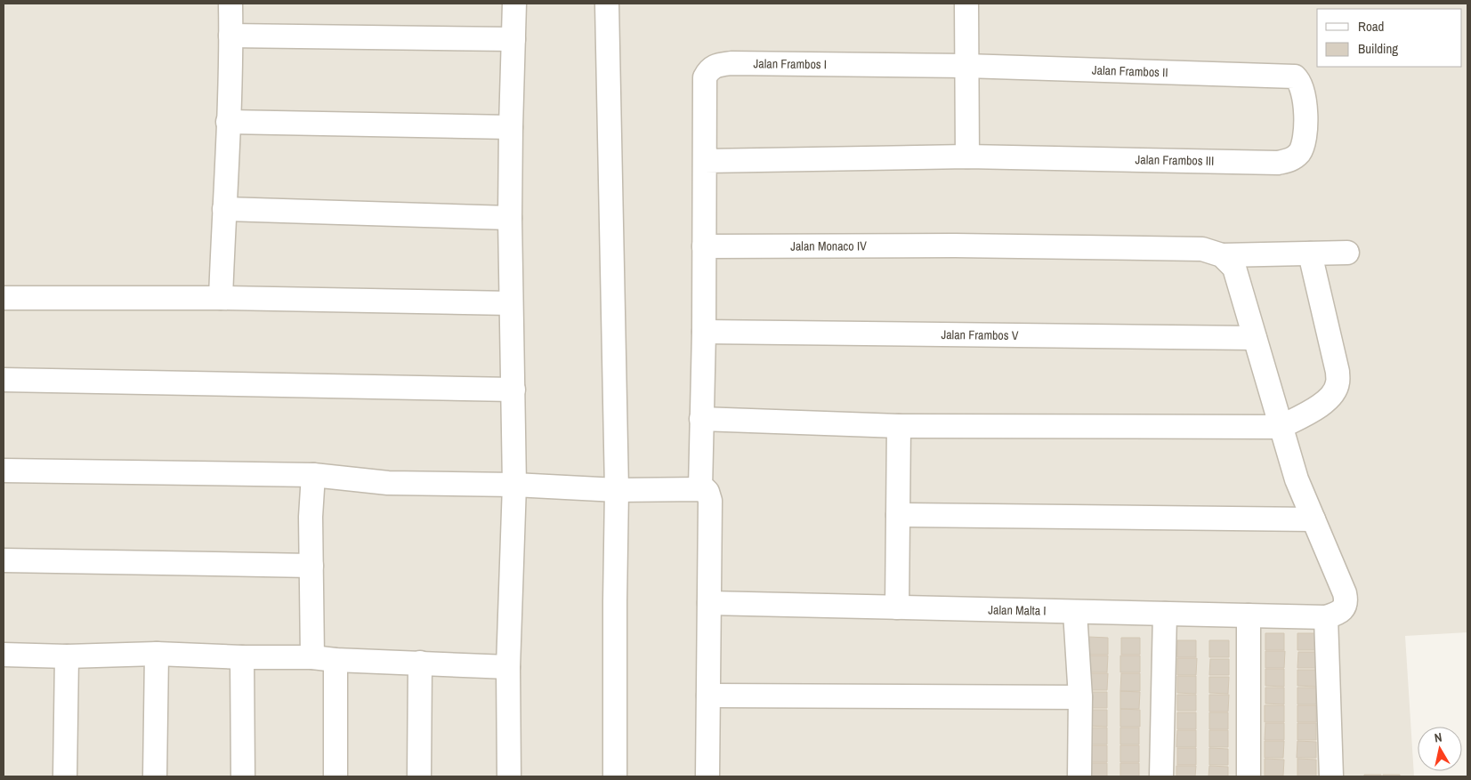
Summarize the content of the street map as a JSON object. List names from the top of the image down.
{
  "streets": {
    "street": [
      "Jalan Frambos I",
      "Jalan Frambos II",
      "Jalan Frambos III",
      "Jalan Monaco IV",
      "Jalan Frambos V",
      "Jalan Malta I"
    ]
  },
  "crossings": [
    ["Jalan Frambos I", "Jalan Frambos II"],
    ["Jalan Frambos I", "Jalan Frambos III"],
    ["Jalan Frambos I", "Jalan Monaco IV"],
    ["Jalan Frambos I", "Jalan Frambos V"],
    ["Jalan Frambos II", "Jalan Frambos III"]
  ],
  "legend": ["Road", "Building"],
  "north": "top"
}
